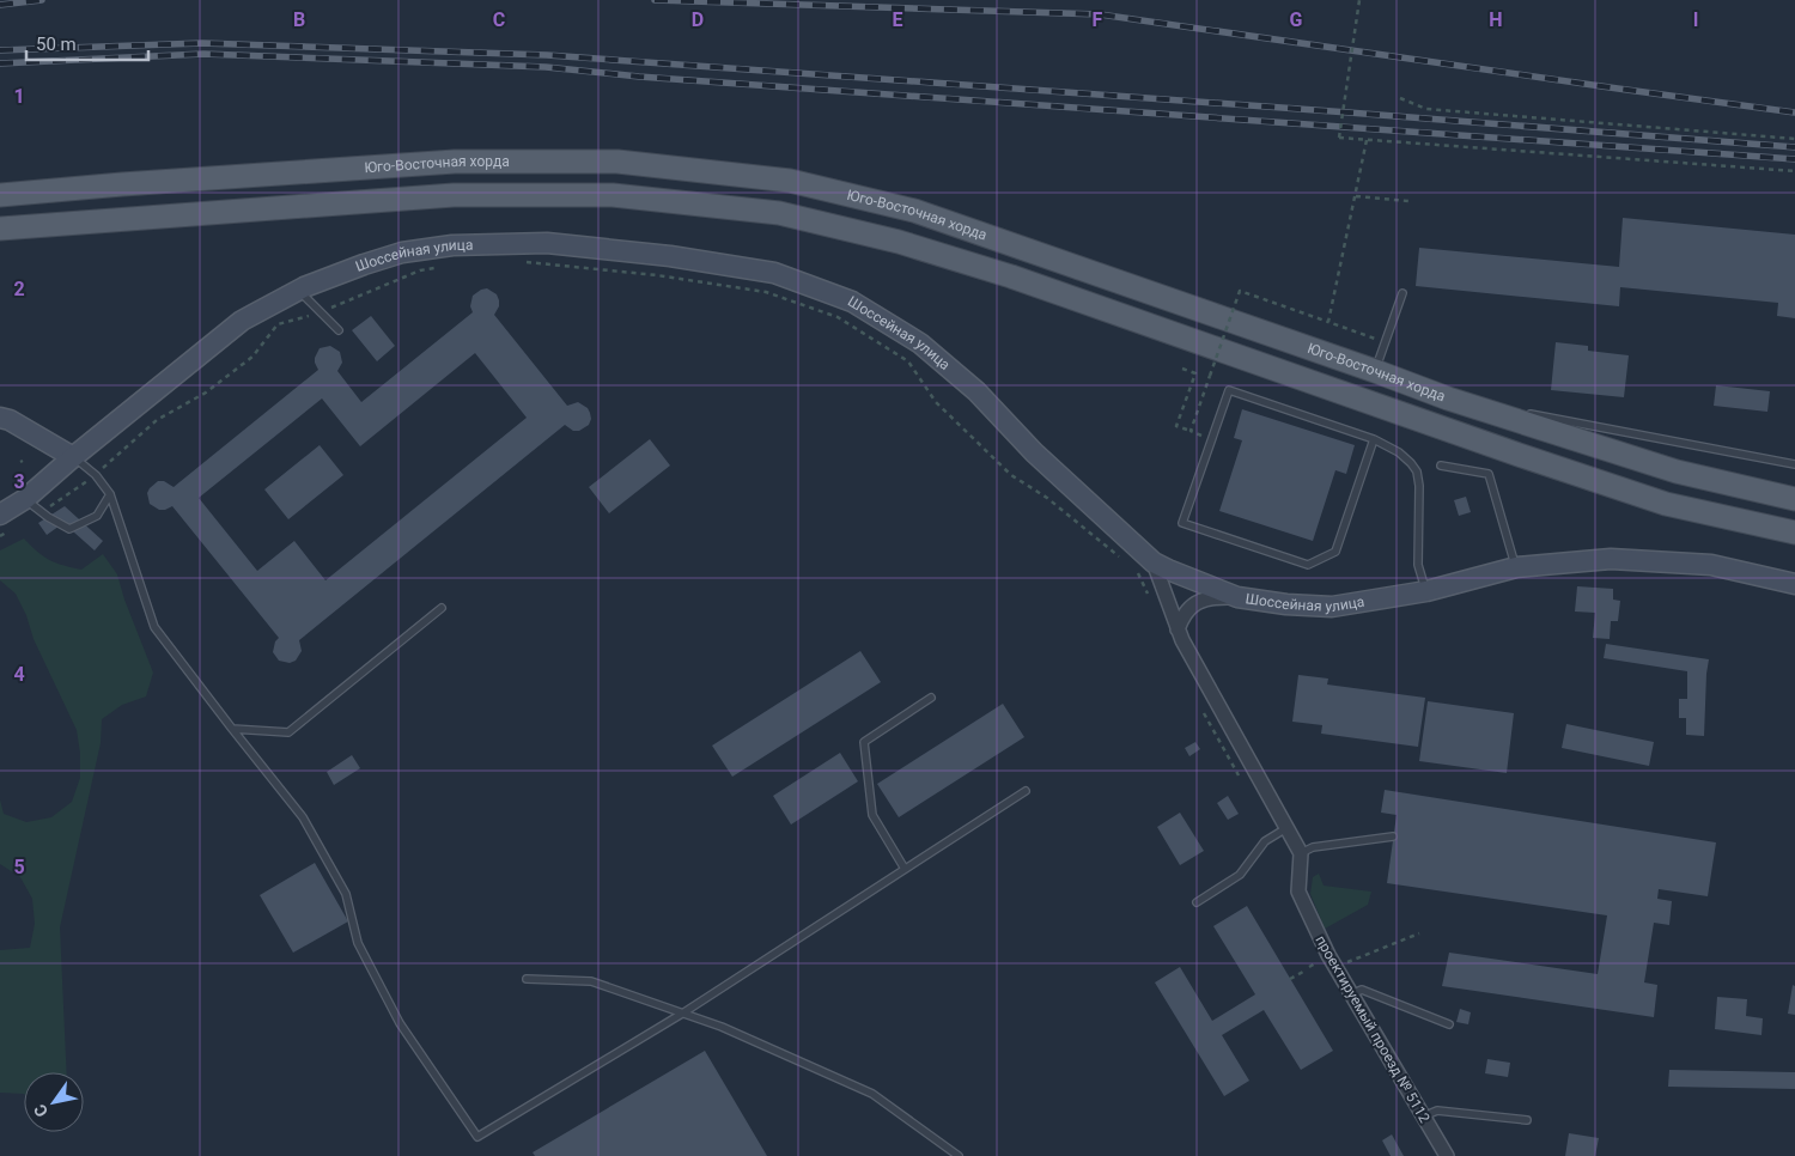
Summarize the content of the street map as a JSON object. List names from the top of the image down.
{
  "streets": {
    "main road": ["Юго-Восточная хорда", "Шоссейная улица"],
    "street": ["проектируемый проезд № 5112"]
  },
  "scale_bar": "50 m",
  "north": "bottom left",
  "grid": {
    "columns": [
      "B",
      "C",
      "D",
      "E",
      "F",
      "G",
      "H",
      "I"
    ],
    "rows": [
      "1",
      "2",
      "3",
      "4",
      "5"
    ]
  }
}
